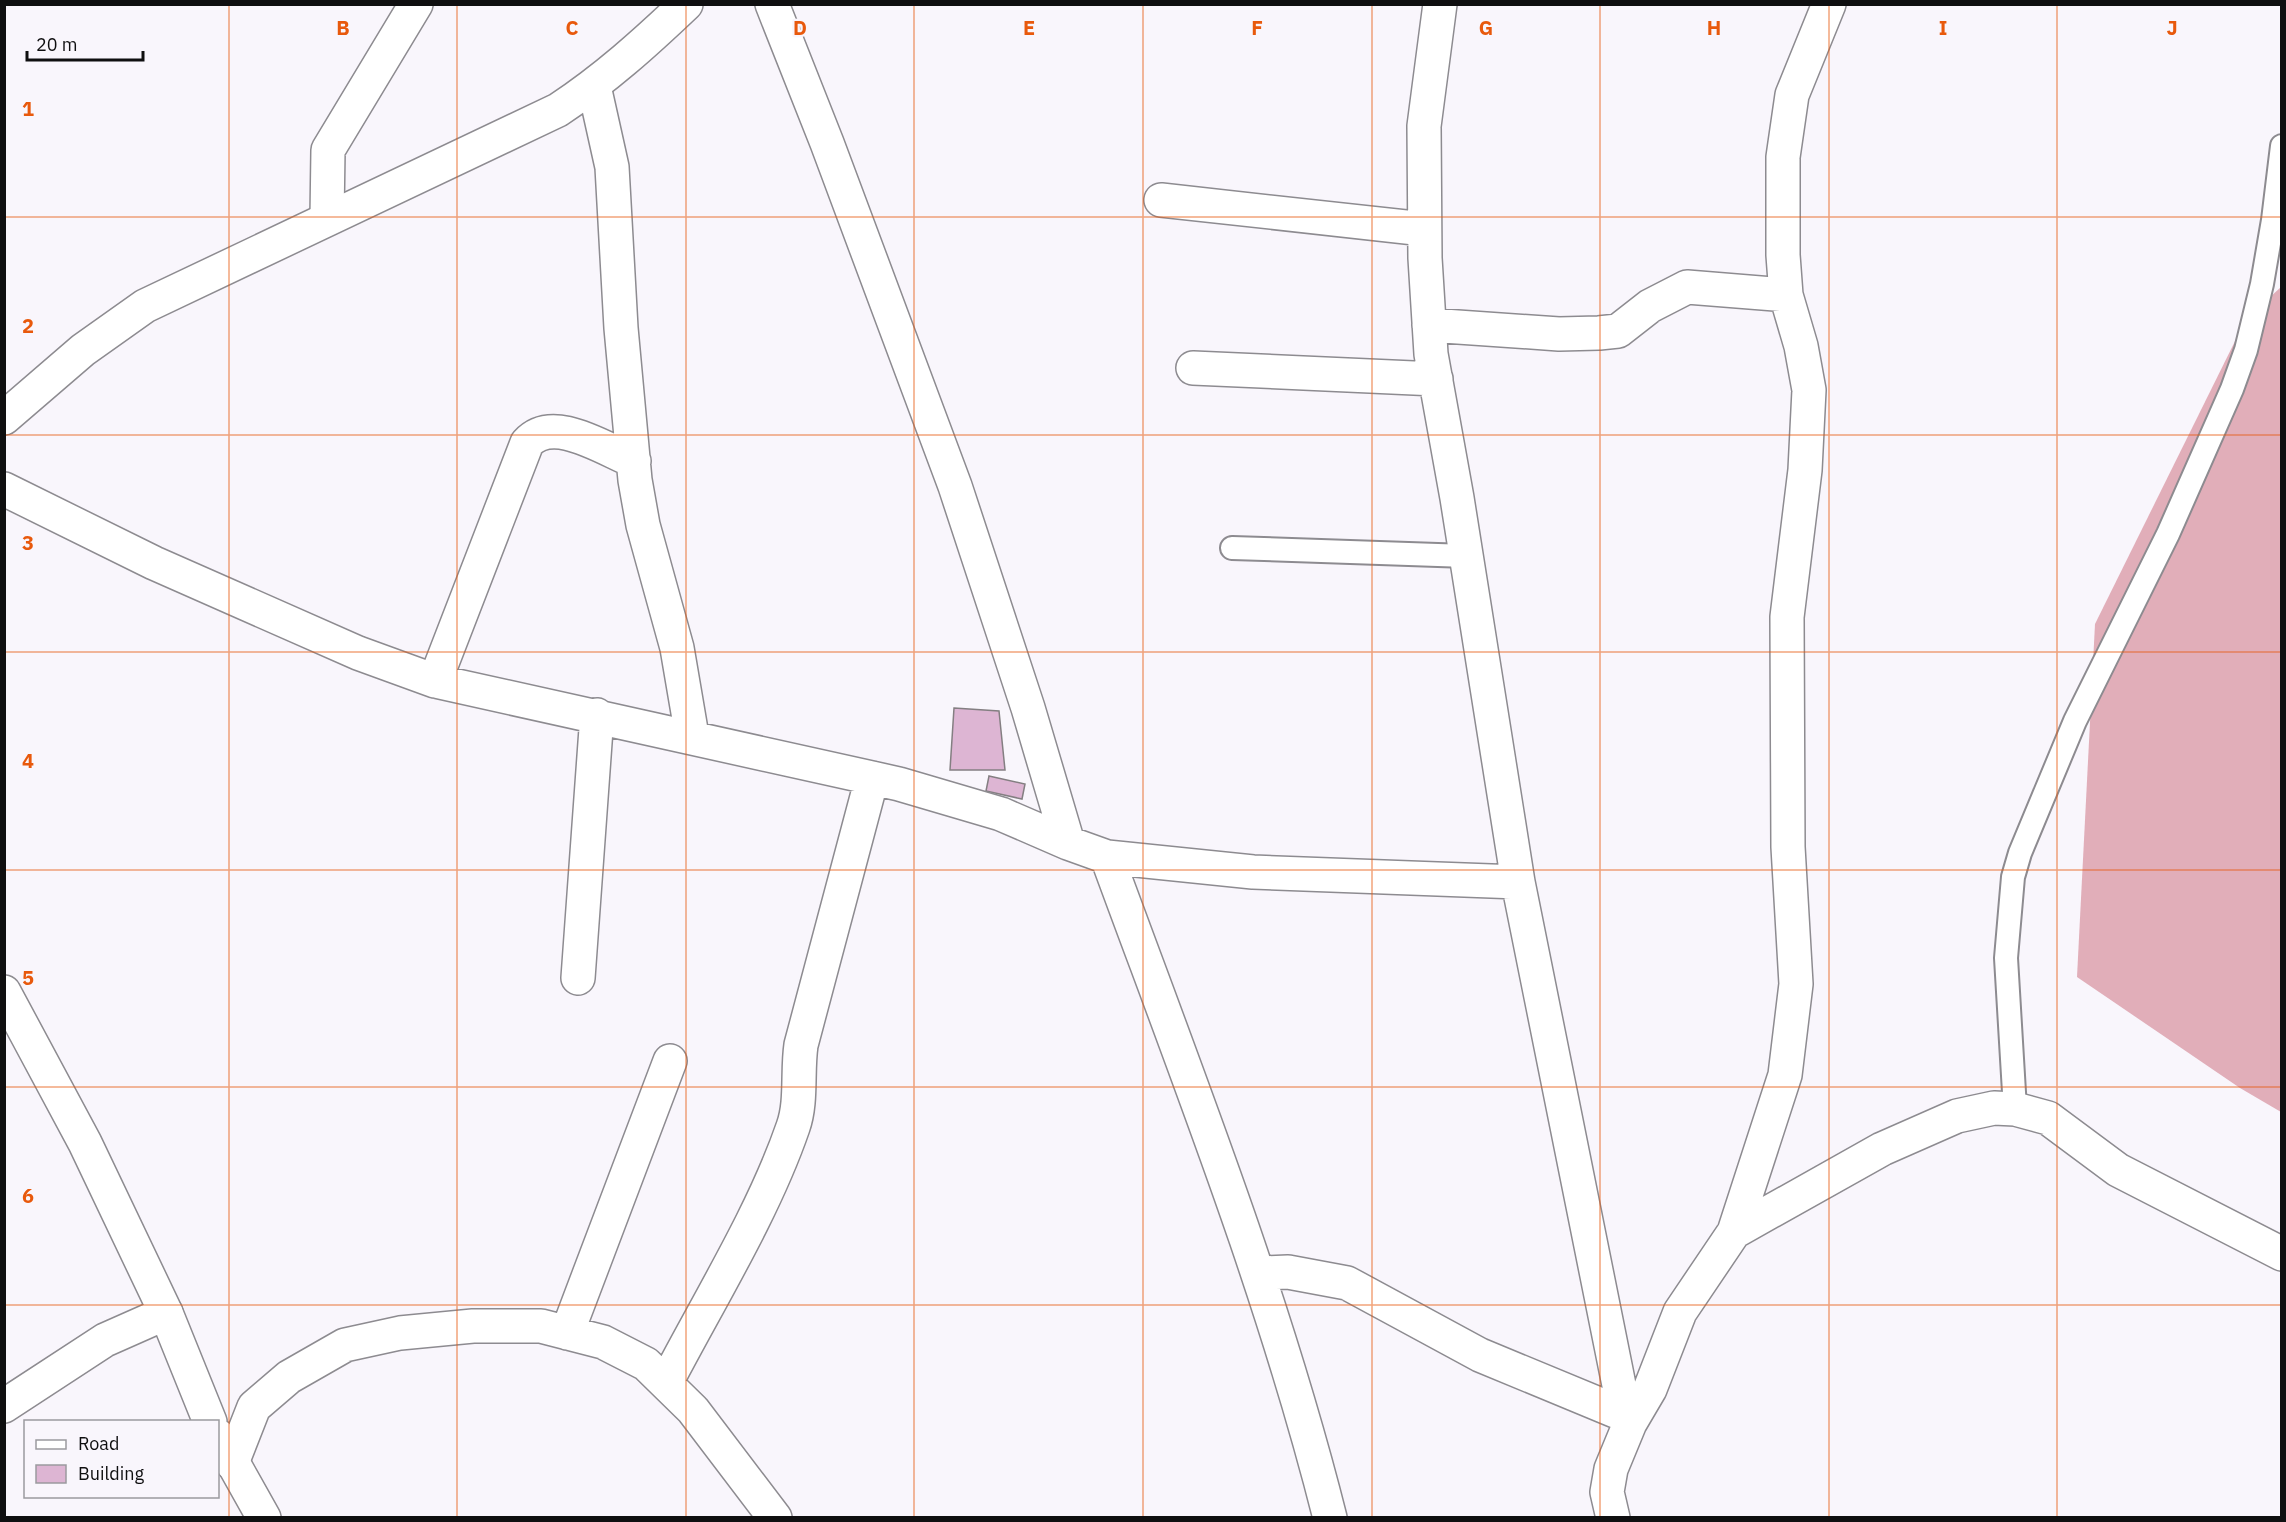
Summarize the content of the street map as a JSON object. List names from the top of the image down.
{
  "legend": ["Road", "Building"],
  "scale_bar": "20 m",
  "grid": {
    "columns": [
      "B",
      "C",
      "D",
      "E",
      "F",
      "G",
      "H",
      "I",
      "J"
    ],
    "rows": [
      "1",
      "2",
      "3",
      "4",
      "5",
      "6"
    ]
  }
}
